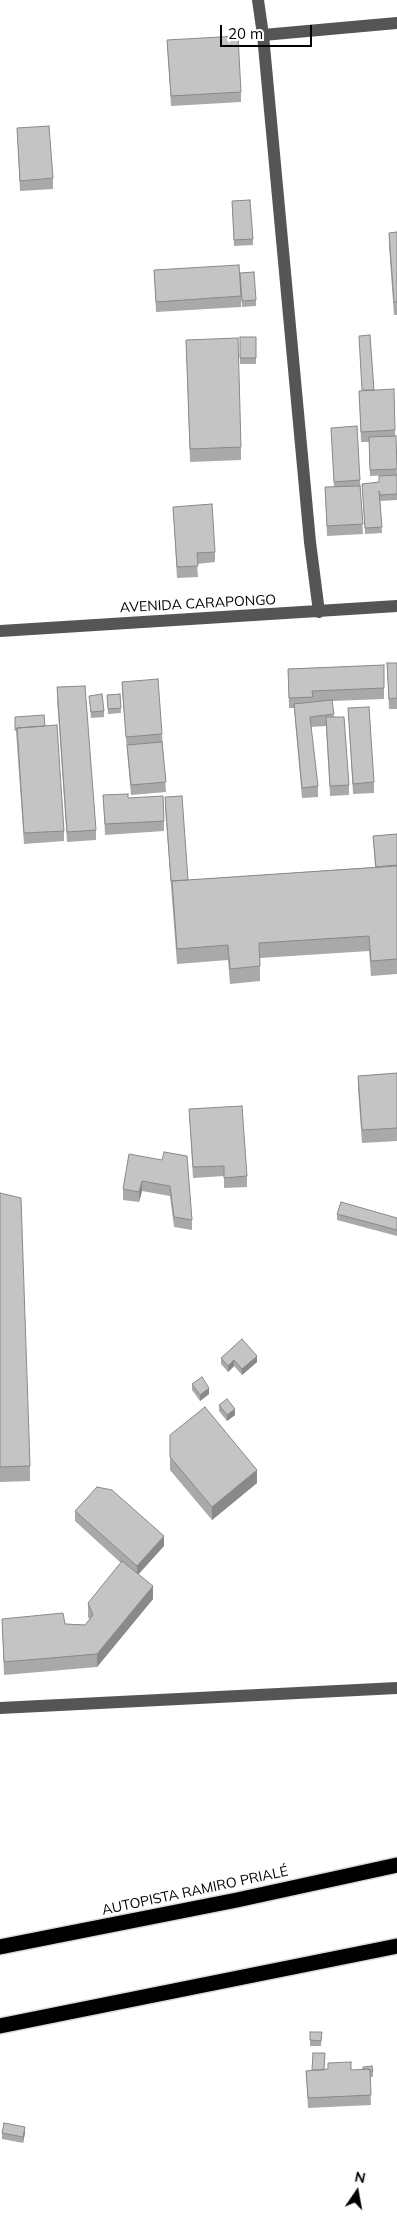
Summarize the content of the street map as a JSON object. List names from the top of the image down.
{
  "streets": {
    "highway": ["AUTOPISTA RAMIRO PRIALÉ"],
    "street": ["AVENIDA CARAPONGO"]
  },
  "scale_bar": "20 m",
  "north": "top"
}
